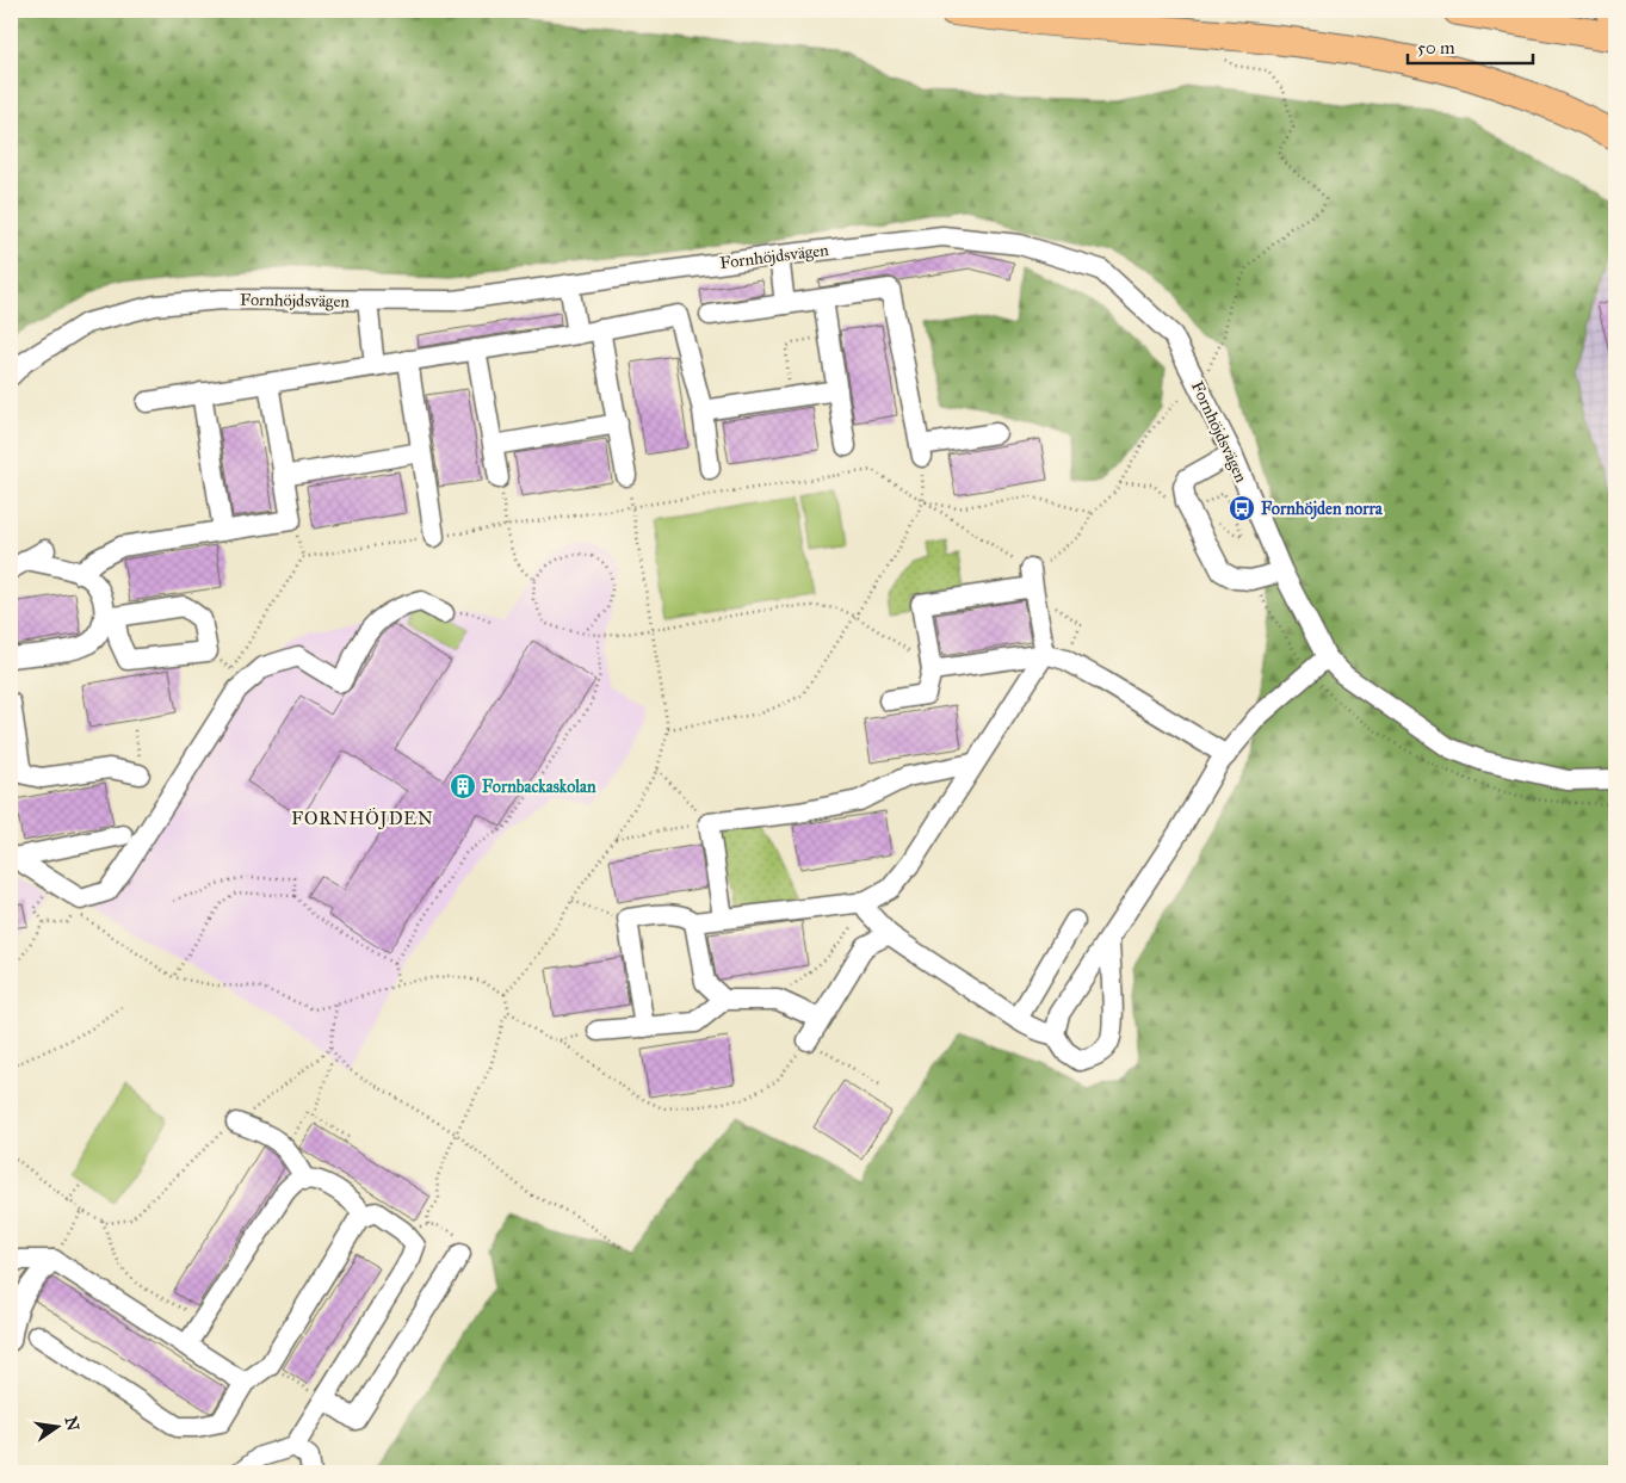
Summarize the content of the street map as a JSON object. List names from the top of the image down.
{
  "streets": {
    "street": ["Fornhöjdsvägen"]
  },
  "districts": ["FORNHÖJDEN"],
  "places": {
    "bus stop": ["Fornhöjden norra"],
    "building": ["Fornbackaskolan"]
  },
  "scale_bar": "50 m",
  "north": "right"
}
